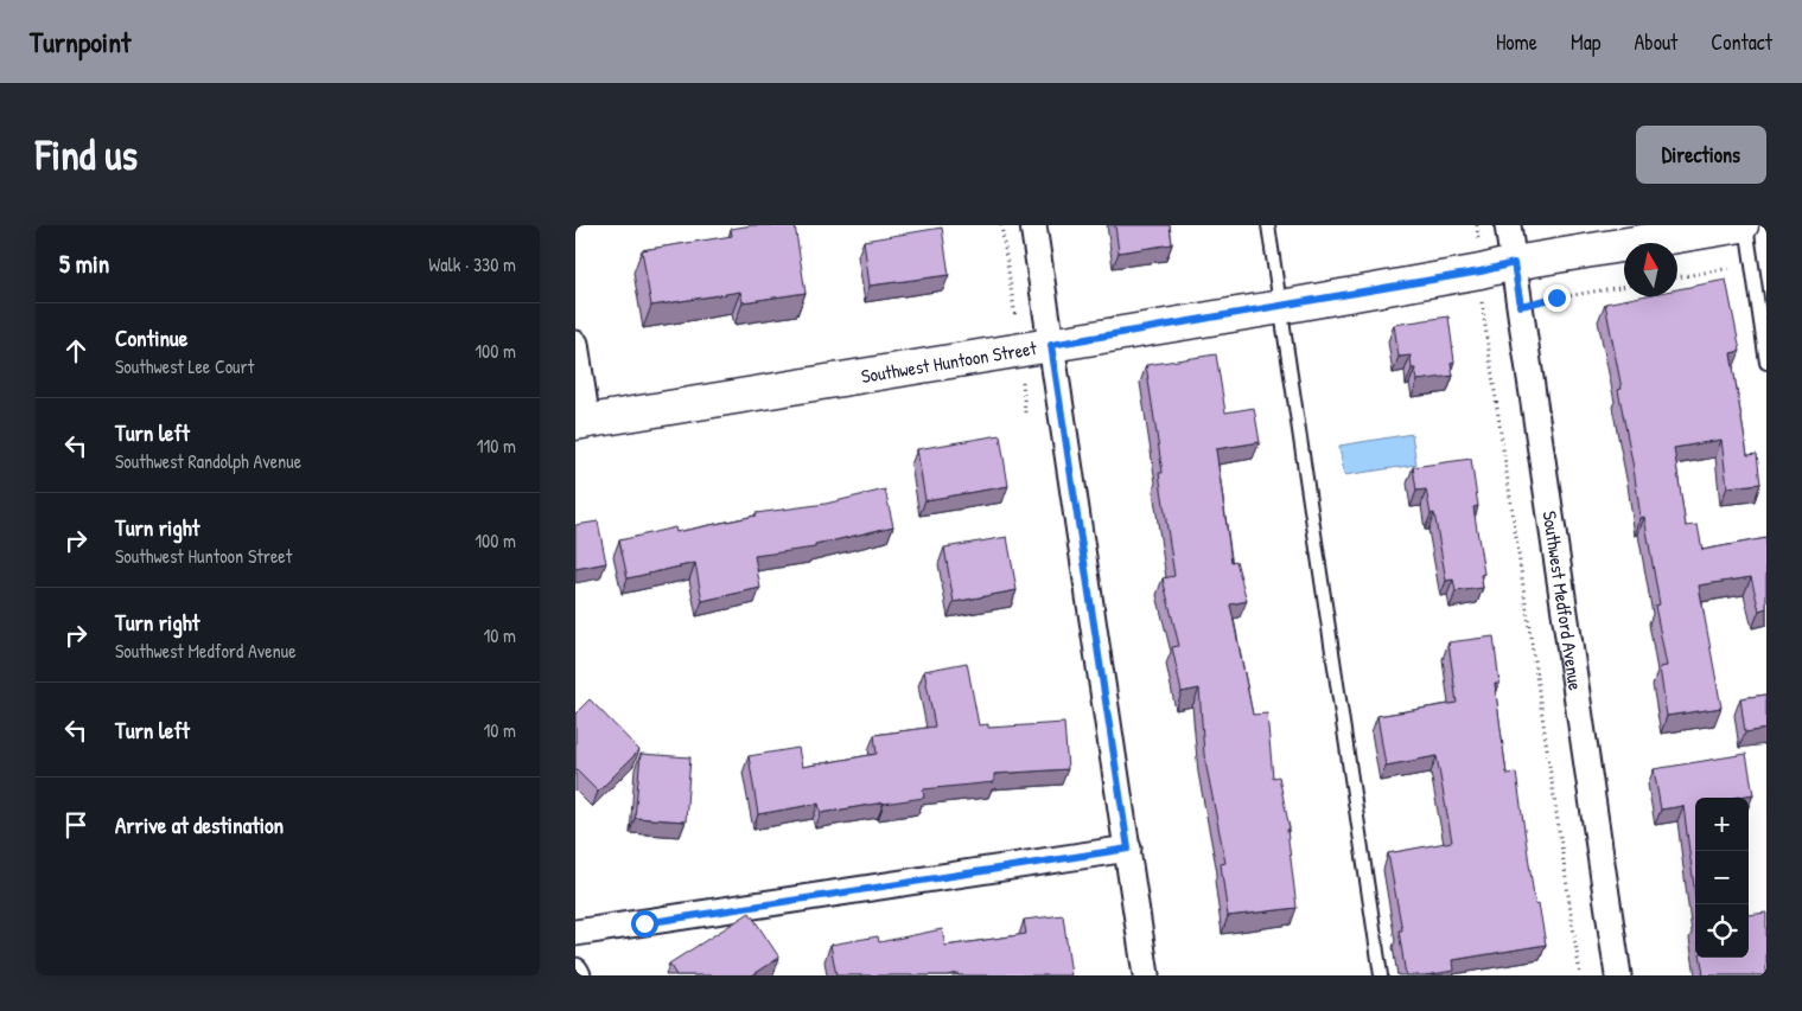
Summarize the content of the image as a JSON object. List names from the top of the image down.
{
  "streets": {
    "main road": ["Southwest Huntoon Street"],
    "street": ["Southwest Medford Avenue"]
  },
  "crossings": [
    ["Southwest Huntoon Street", "Southwest Medford Avenue"]
  ],
  "north": "top",
  "page": {
    "header": "Turnpoint",
    "nav": [
      "Home",
      "Map",
      "About",
      "Contact"
    ],
    "buttons": "Directions",
    "title": "Find us",
    "heading": ["5 min", "Walk · 330 m"],
    "list": [
      ["Continue", "Southwest Lee Court", "100 m"],
      ["Turn left", "Southwest Randolph Avenue", "110 m"],
      ["Turn right", "Southwest Huntoon Street", "100 m"],
      ["Turn right", "Southwest Medford Avenue", "10 m"],
      ["Turn left", "10 m"],
      "Arrive at destination"
    ],
    "map_buttons": ["+", "−"]
  }
}
